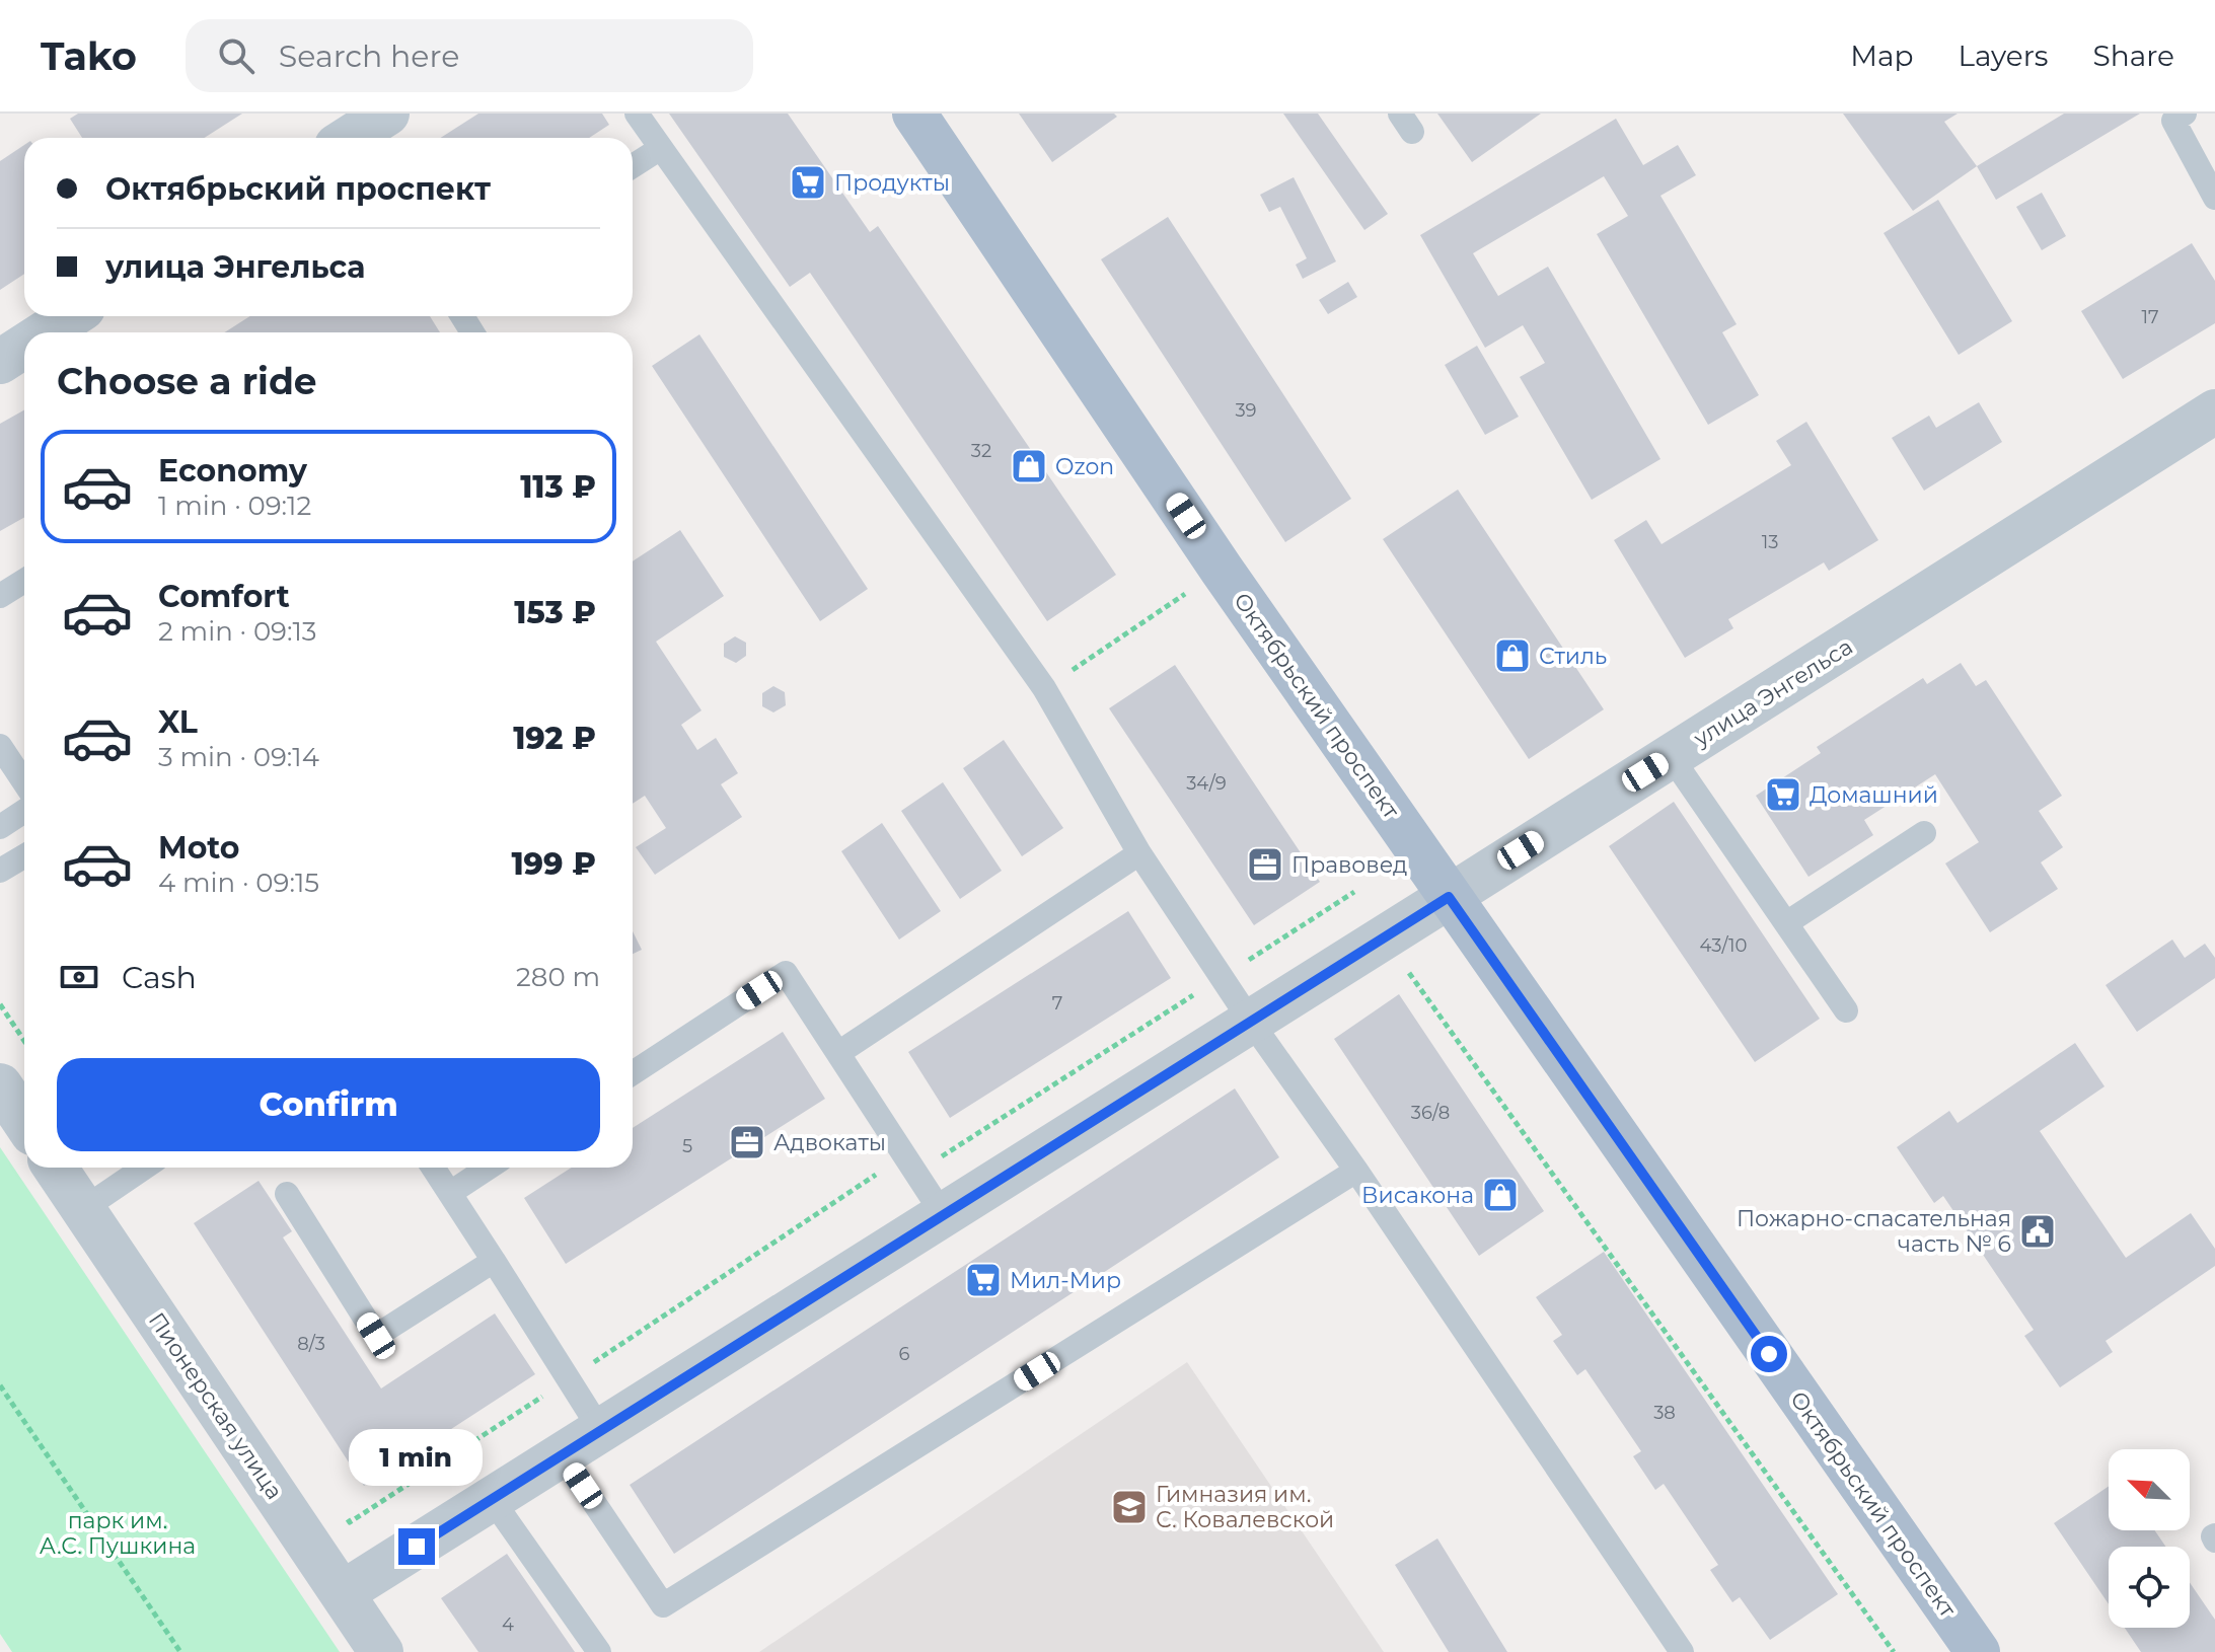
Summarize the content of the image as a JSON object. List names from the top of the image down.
{
  "streets": {
    "main road": ["Октябрьский проспект"],
    "street": ["улица Энгельса", "Пионерская улица"]
  },
  "crossings": [
    ["улица Энгельса", "Октябрьский проспект"],
    ["улица Энгельса", "Пионерская улица"]
  ],
  "parks": ["парк им. А.С. Пушкина"],
  "places": {
    "supermarket": ["Продукты", "Домашний", "Мил-Мир"],
    "shop": ["Ozon", "Стиль", "Висакона"],
    "office": ["Правовед", "Адвокаты"],
    "public building": ["Пожарно-спасательная часть № 6"],
    "school or university": ["Гимназия им. С. Ковалевской"]
  },
  "house_numbers": [
    "17",
    "39",
    "32",
    "13",
    "34/9",
    "43/10",
    "7",
    "36/8",
    "5",
    "8/3",
    "6",
    "38",
    "4"
  ],
  "north": "top left",
  "page": {
    "header": "Tako",
    "search": "Search here",
    "nav": ["Map", "Layers", "Share"],
    "banner": ["Октябрьский проспект", "улица Энгельса"],
    "heading": "Choose a ride",
    "list": [
      {
        "name": "Economy",
        "note": "1 min · 09:12",
        "value": "113 ₽"
      },
      {
        "name": "Comfort",
        "note": "2 min · 09:13",
        "value": "153 ₽"
      },
      {
        "name": "XL",
        "note": "3 min · 09:14",
        "value": "192 ₽"
      },
      {
        "name": "Moto",
        "note": "4 min · 09:15",
        "value": "199 ₽"
      }
    ],
    "pay": ["Cash", "280 m"],
    "buttons": "Confirm",
    "bubble": "1 min"
  }
}
